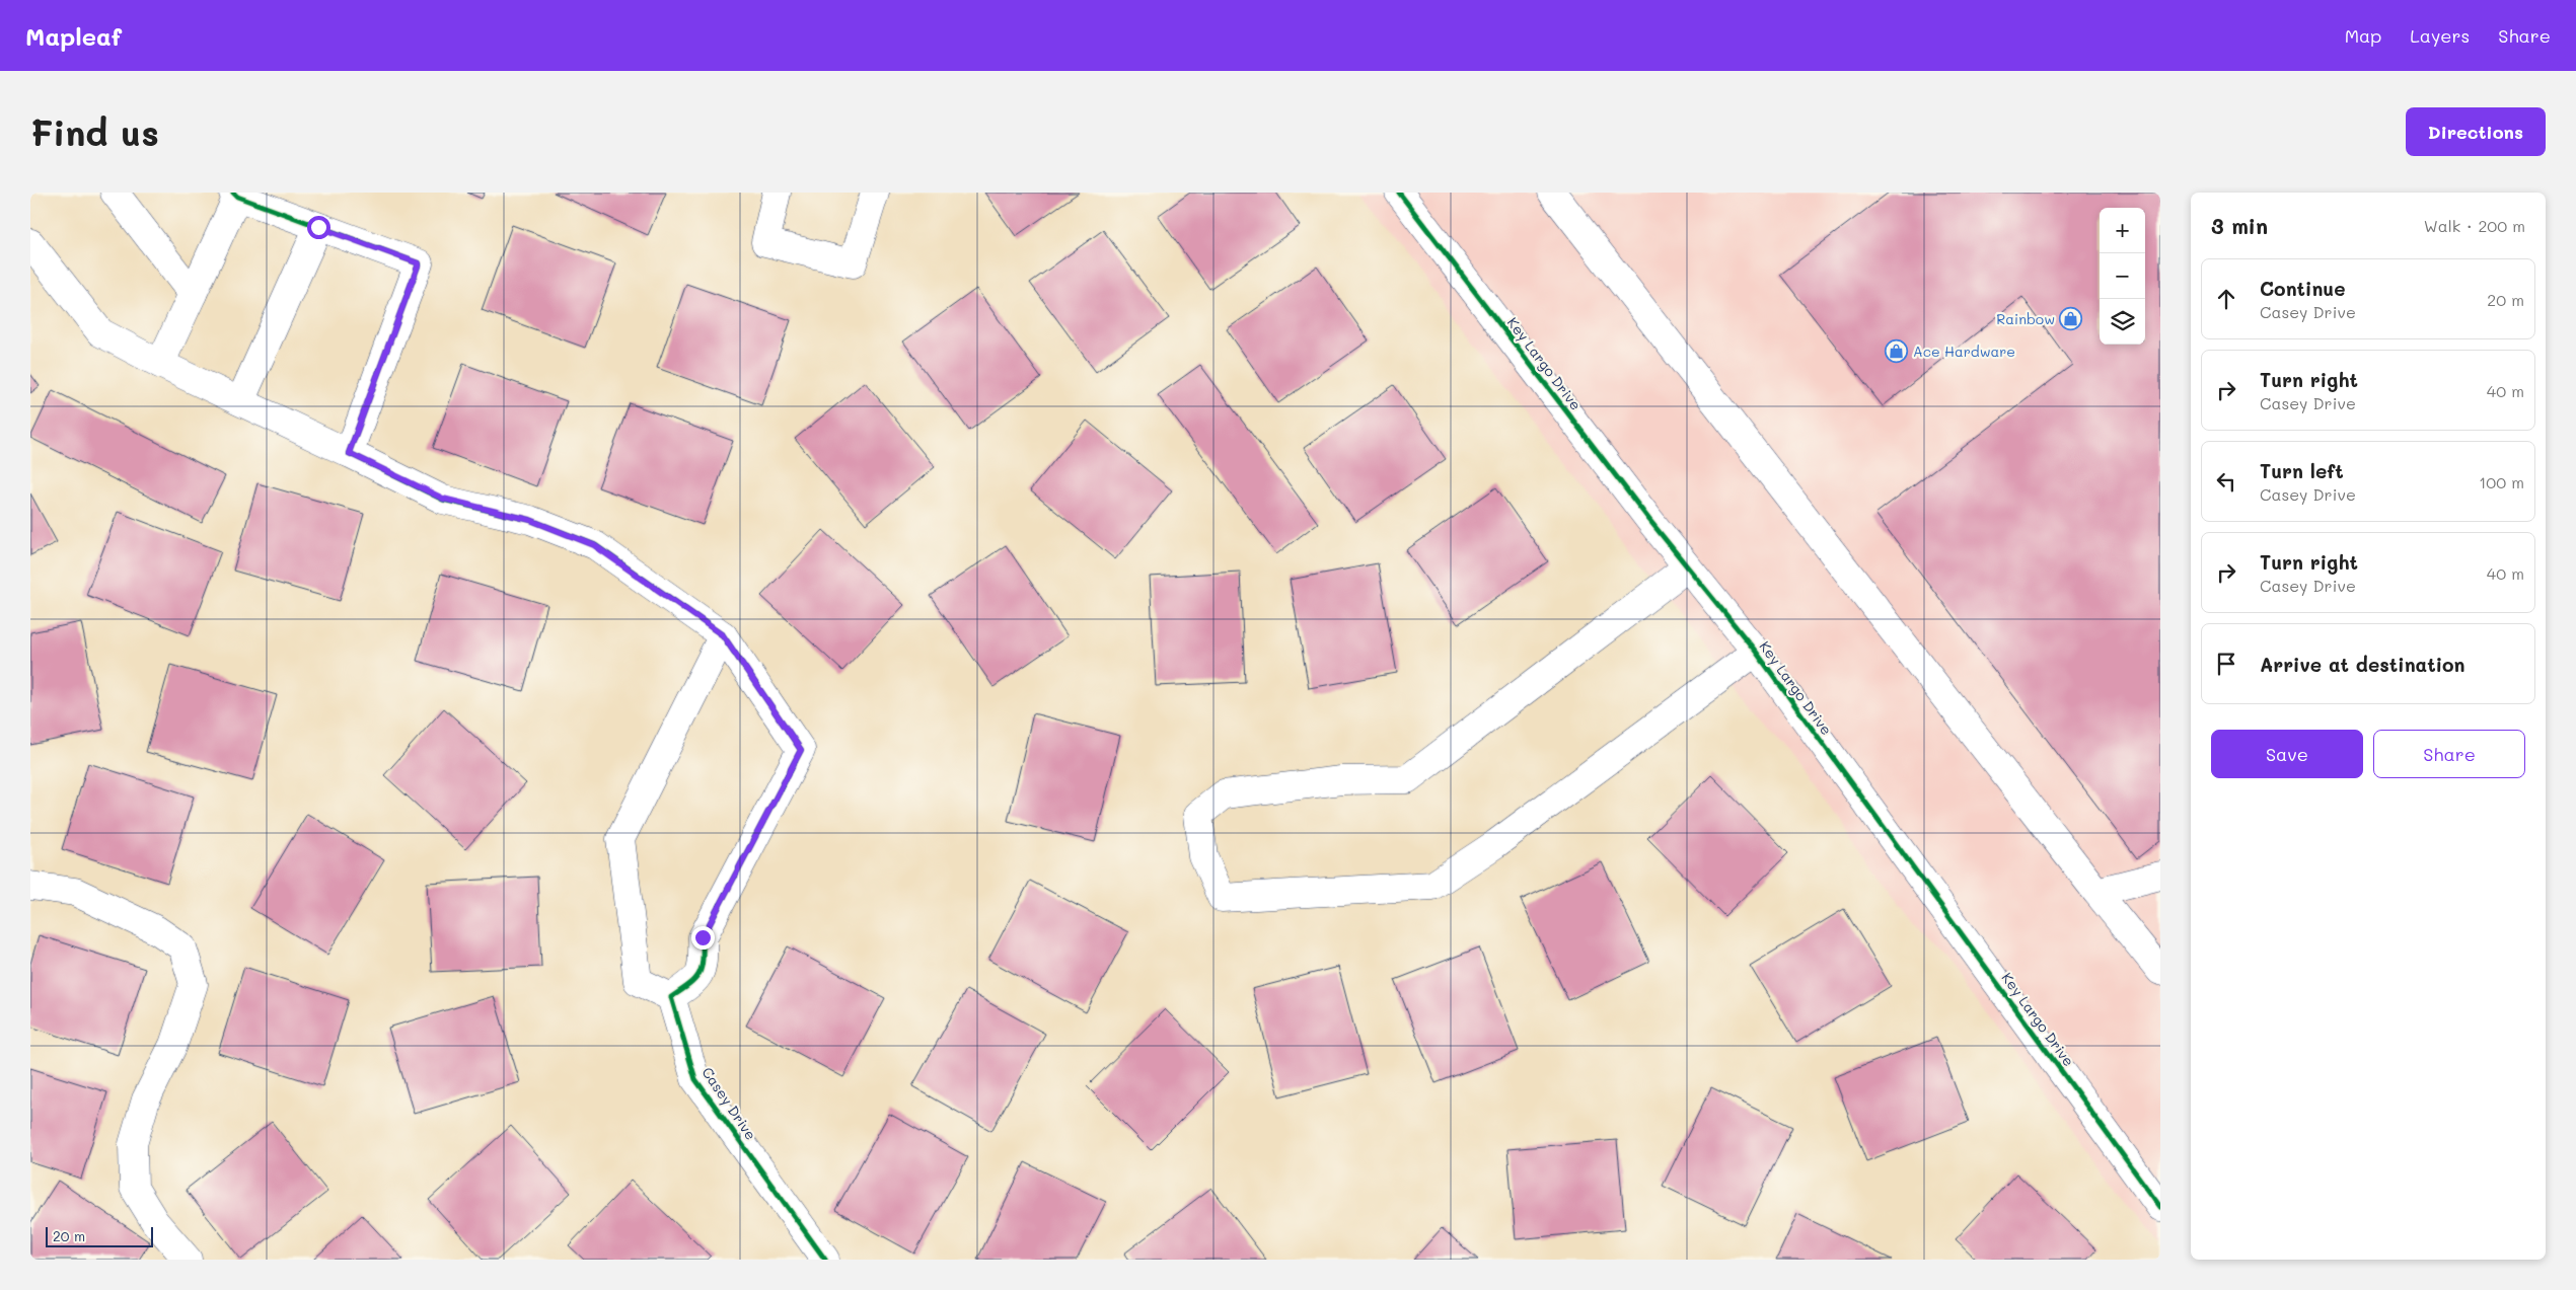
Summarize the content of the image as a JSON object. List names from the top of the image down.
{
  "streets": {
    "street": ["Key Largo Drive", "Casey Drive"]
  },
  "places": {
    "shop": ["Rainbow", "Ace Hardware"]
  },
  "scale_bar": "20 m",
  "page": {
    "header": "Mapleaf",
    "nav": ["Map", "Layers", "Share"],
    "buttons": [
      "Directions",
      ["Save", "Share"]
    ],
    "title": "Find us",
    "heading": ["3 min", "Walk · 200 m"],
    "map_buttons": ["+", "−"],
    "list": [
      ["Continue", "Casey Drive", "20 m"],
      ["Turn right", "Casey Drive", "40 m"],
      ["Turn left", "Casey Drive", "100 m"],
      ["Turn right", "Casey Drive", "40 m"],
      "Arrive at destination"
    ],
    "scale": "20 m"
  }
}
